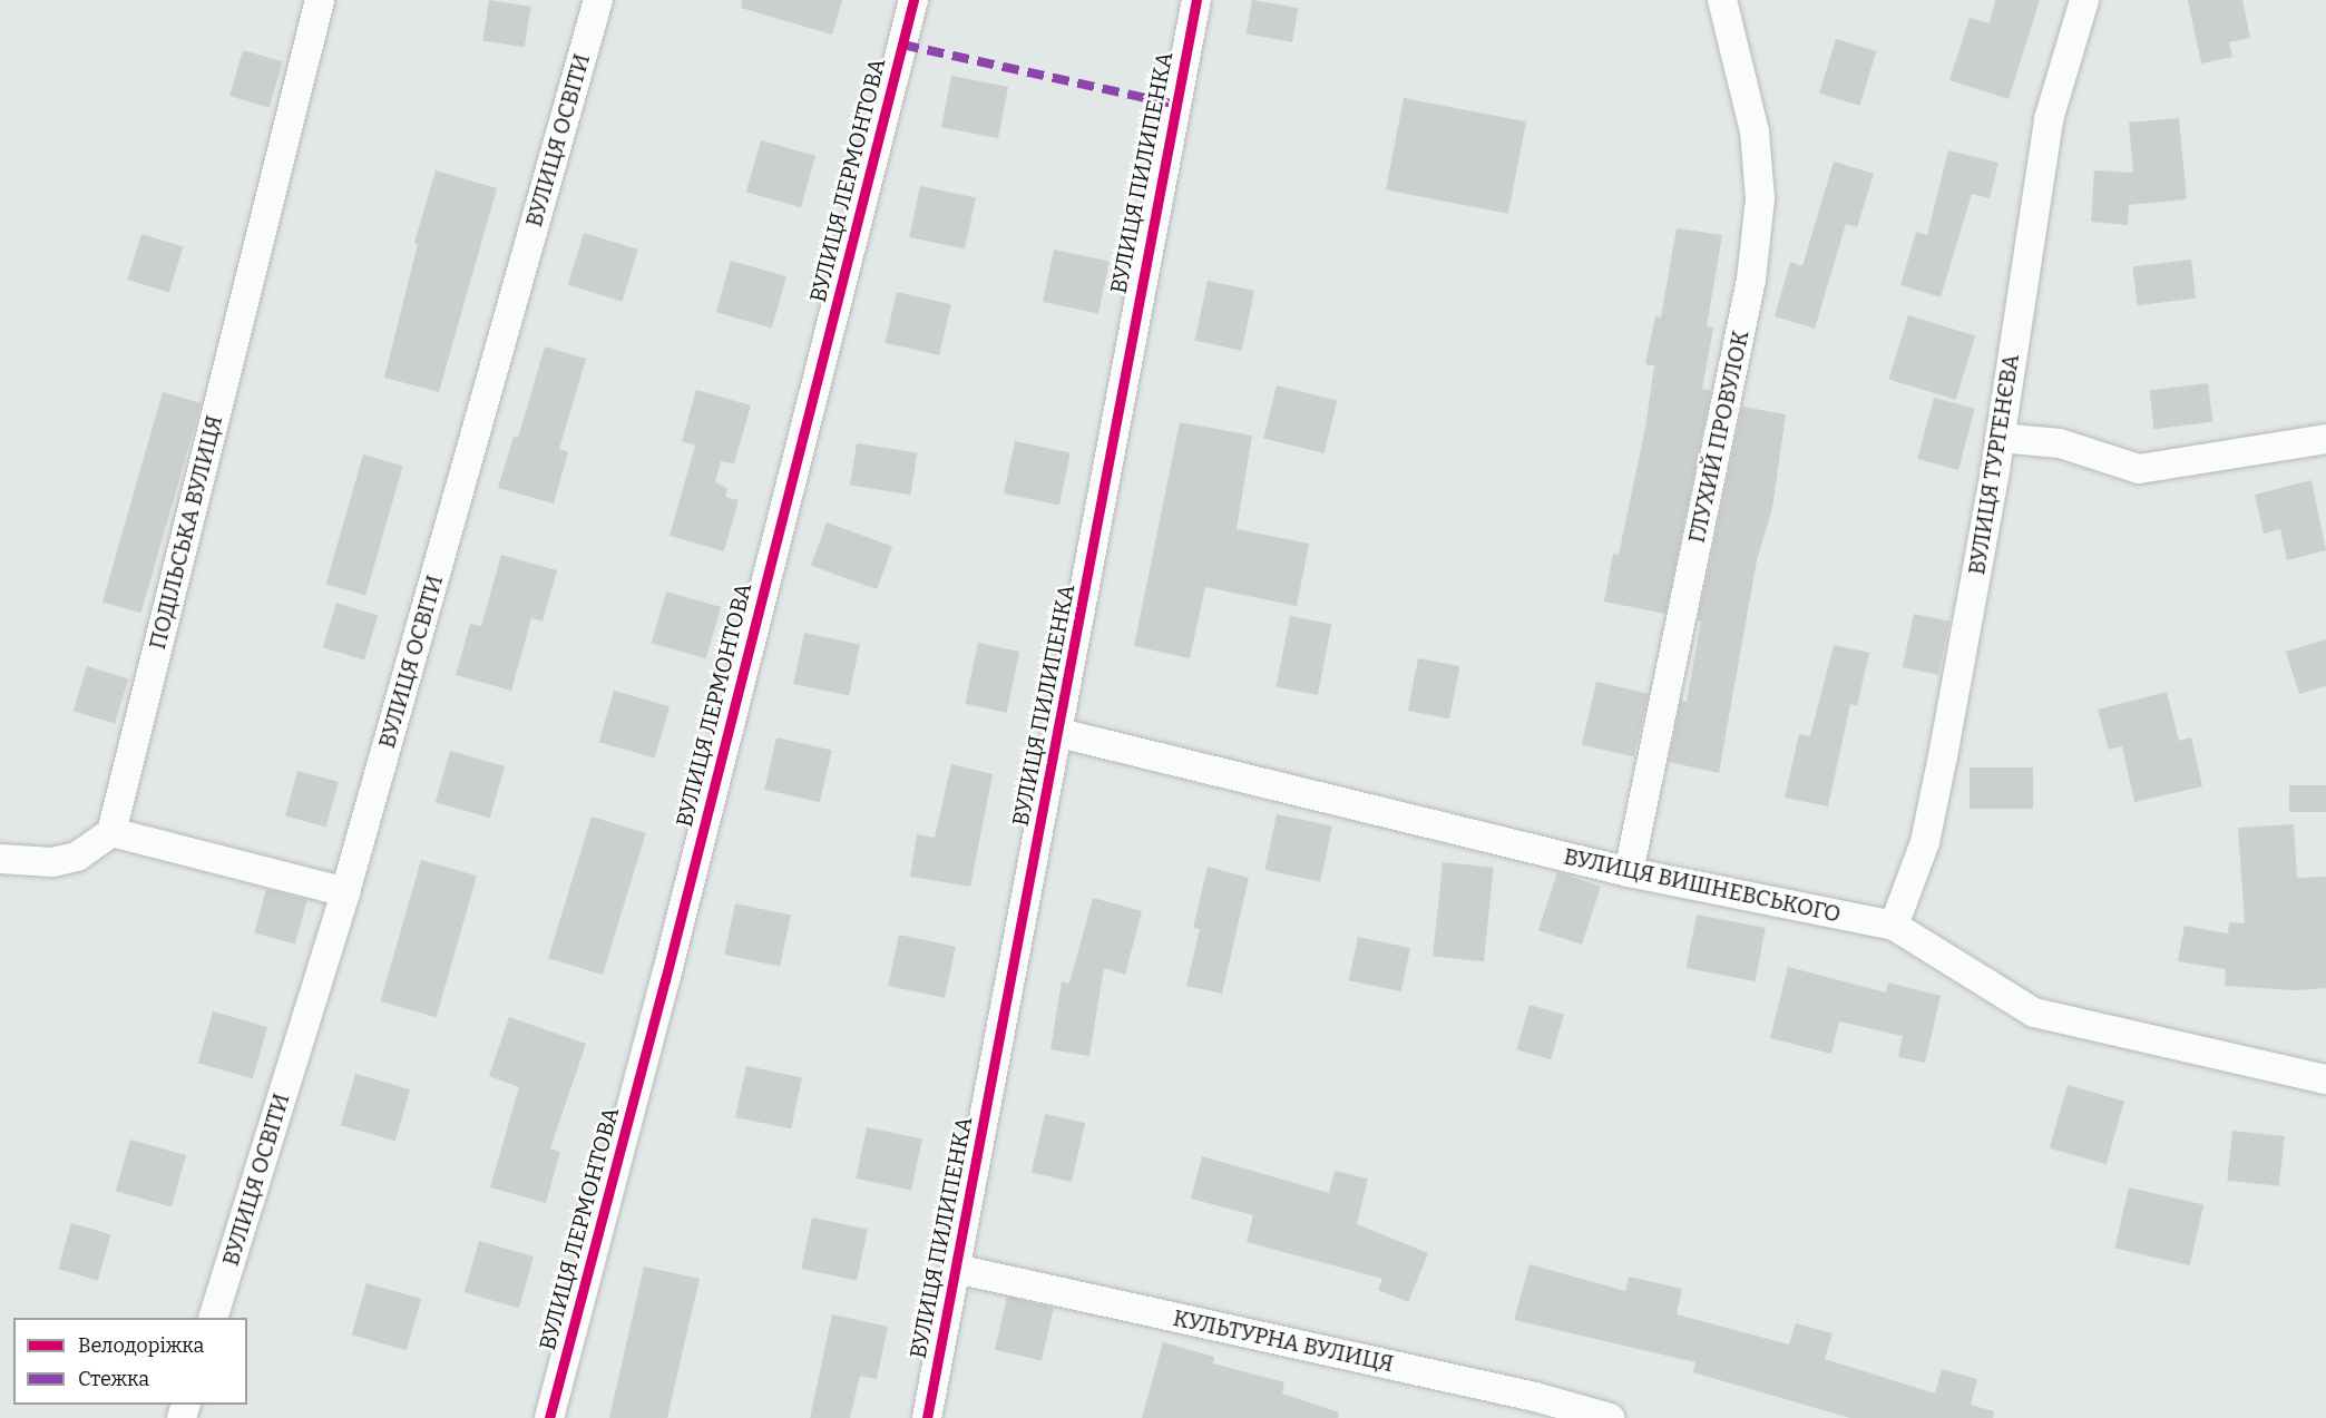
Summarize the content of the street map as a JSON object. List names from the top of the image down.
{
  "streets": {
    "street": [
      "ВУЛИЦЯ ОСВІТИ",
      "ВУЛИЦЯ ПИЛИПЕНКА",
      "ВУЛИЦЯ ЛЕРМОНТОВА",
      "ГЛУХИЙ ПРОВУЛОК",
      "ВУЛИЦЯ ТУРГЕНЄВА",
      "ПОДІЛЬСЬКА ВУЛИЦЯ",
      "ВУЛИЦЯ ВИШНЕВСЬКОГО",
      "КУЛЬТУРНА ВУЛИЦЯ"
    ]
  },
  "crossings": [
    ["ВУЛИЦЯ ПИЛИПЕНКА", "ВУЛИЦЯ ВИШНЕВСЬКОГО"],
    ["ВУЛИЦЯ ПИЛИПЕНКА", "КУЛЬТУРНА ВУЛИЦЯ"],
    ["ГЛУХИЙ ПРОВУЛОК", "ВУЛИЦЯ ВИШНЕВСЬКОГО"],
    ["ВУЛИЦЯ ТУРГЕНЄВА", "ВУЛИЦЯ ВИШНЕВСЬКОГО"]
  ],
  "legend": ["Велодоріжка", "Стежка"]
}
